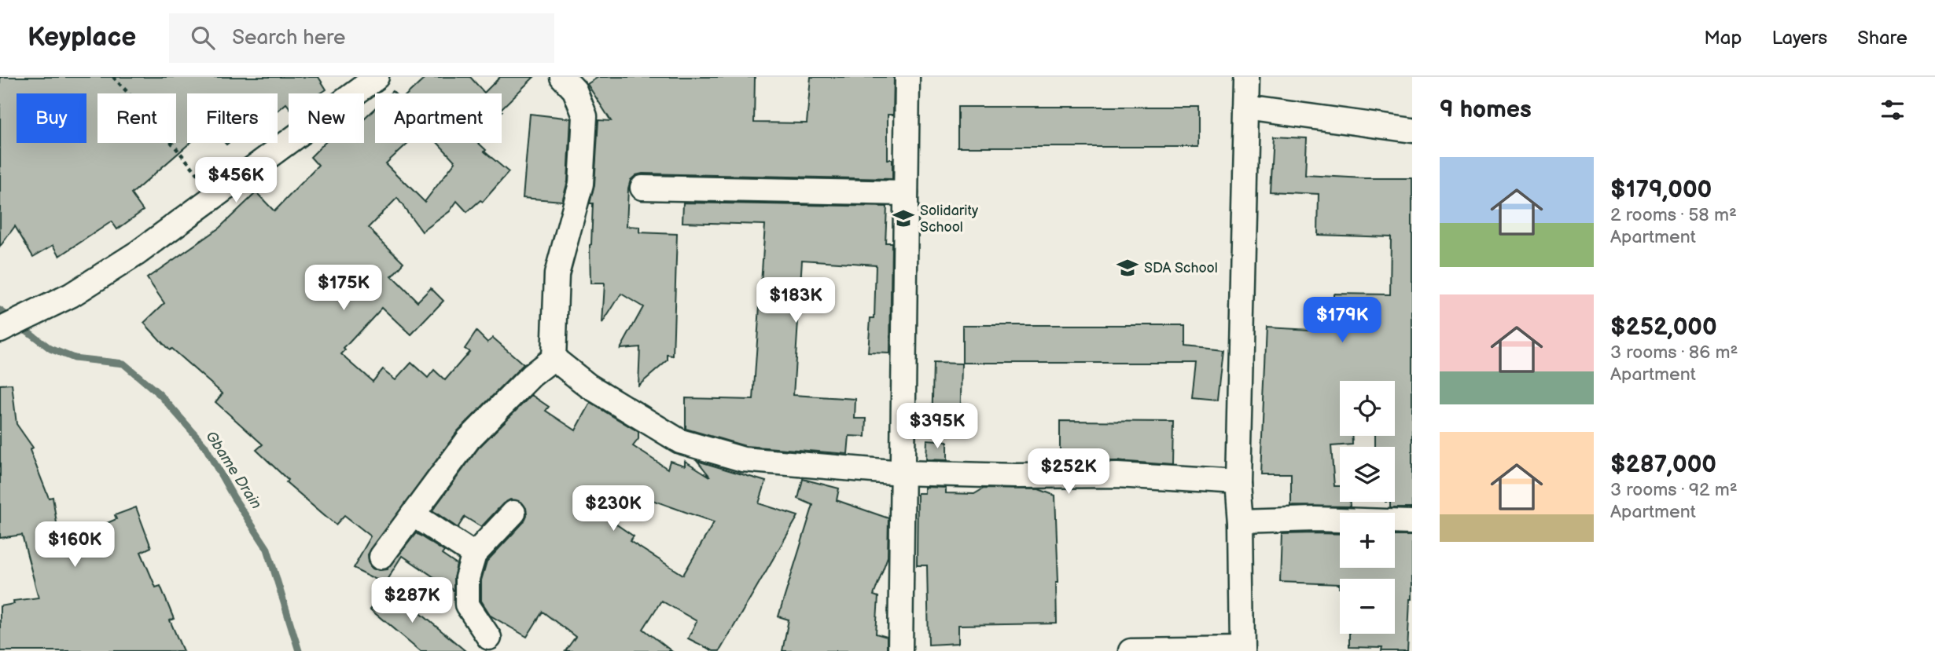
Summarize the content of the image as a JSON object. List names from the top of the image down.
{
  "water": ["Gbame Drain"],
  "places": {
    "school or university": ["Solidarity School", "SDA School"]
  },
  "page": {
    "header": "Keyplace",
    "search": "Search here",
    "nav": ["Map", "Layers", "Share"],
    "heading": "9 homes",
    "chip": [
      "Buy",
      "Rent",
      "Filters",
      "New",
      "Apartment"
    ],
    "list": [
      {
        "name": "$179,000",
        "note": "2 rooms · 58 m² · Apartment"
      },
      {
        "name": "$252,000",
        "note": "3 rooms · 86 m² · Apartment"
      },
      {
        "name": "$287,000",
        "note": "3 rooms · 92 m² · Apartment"
      }
    ],
    "price": [
      "$456K",
      "$175K",
      "$183K",
      "$179K",
      "$395K",
      "$252K",
      "$230K",
      "$160K",
      "$287K"
    ],
    "map_buttons": ["+", "−"]
  }
}
